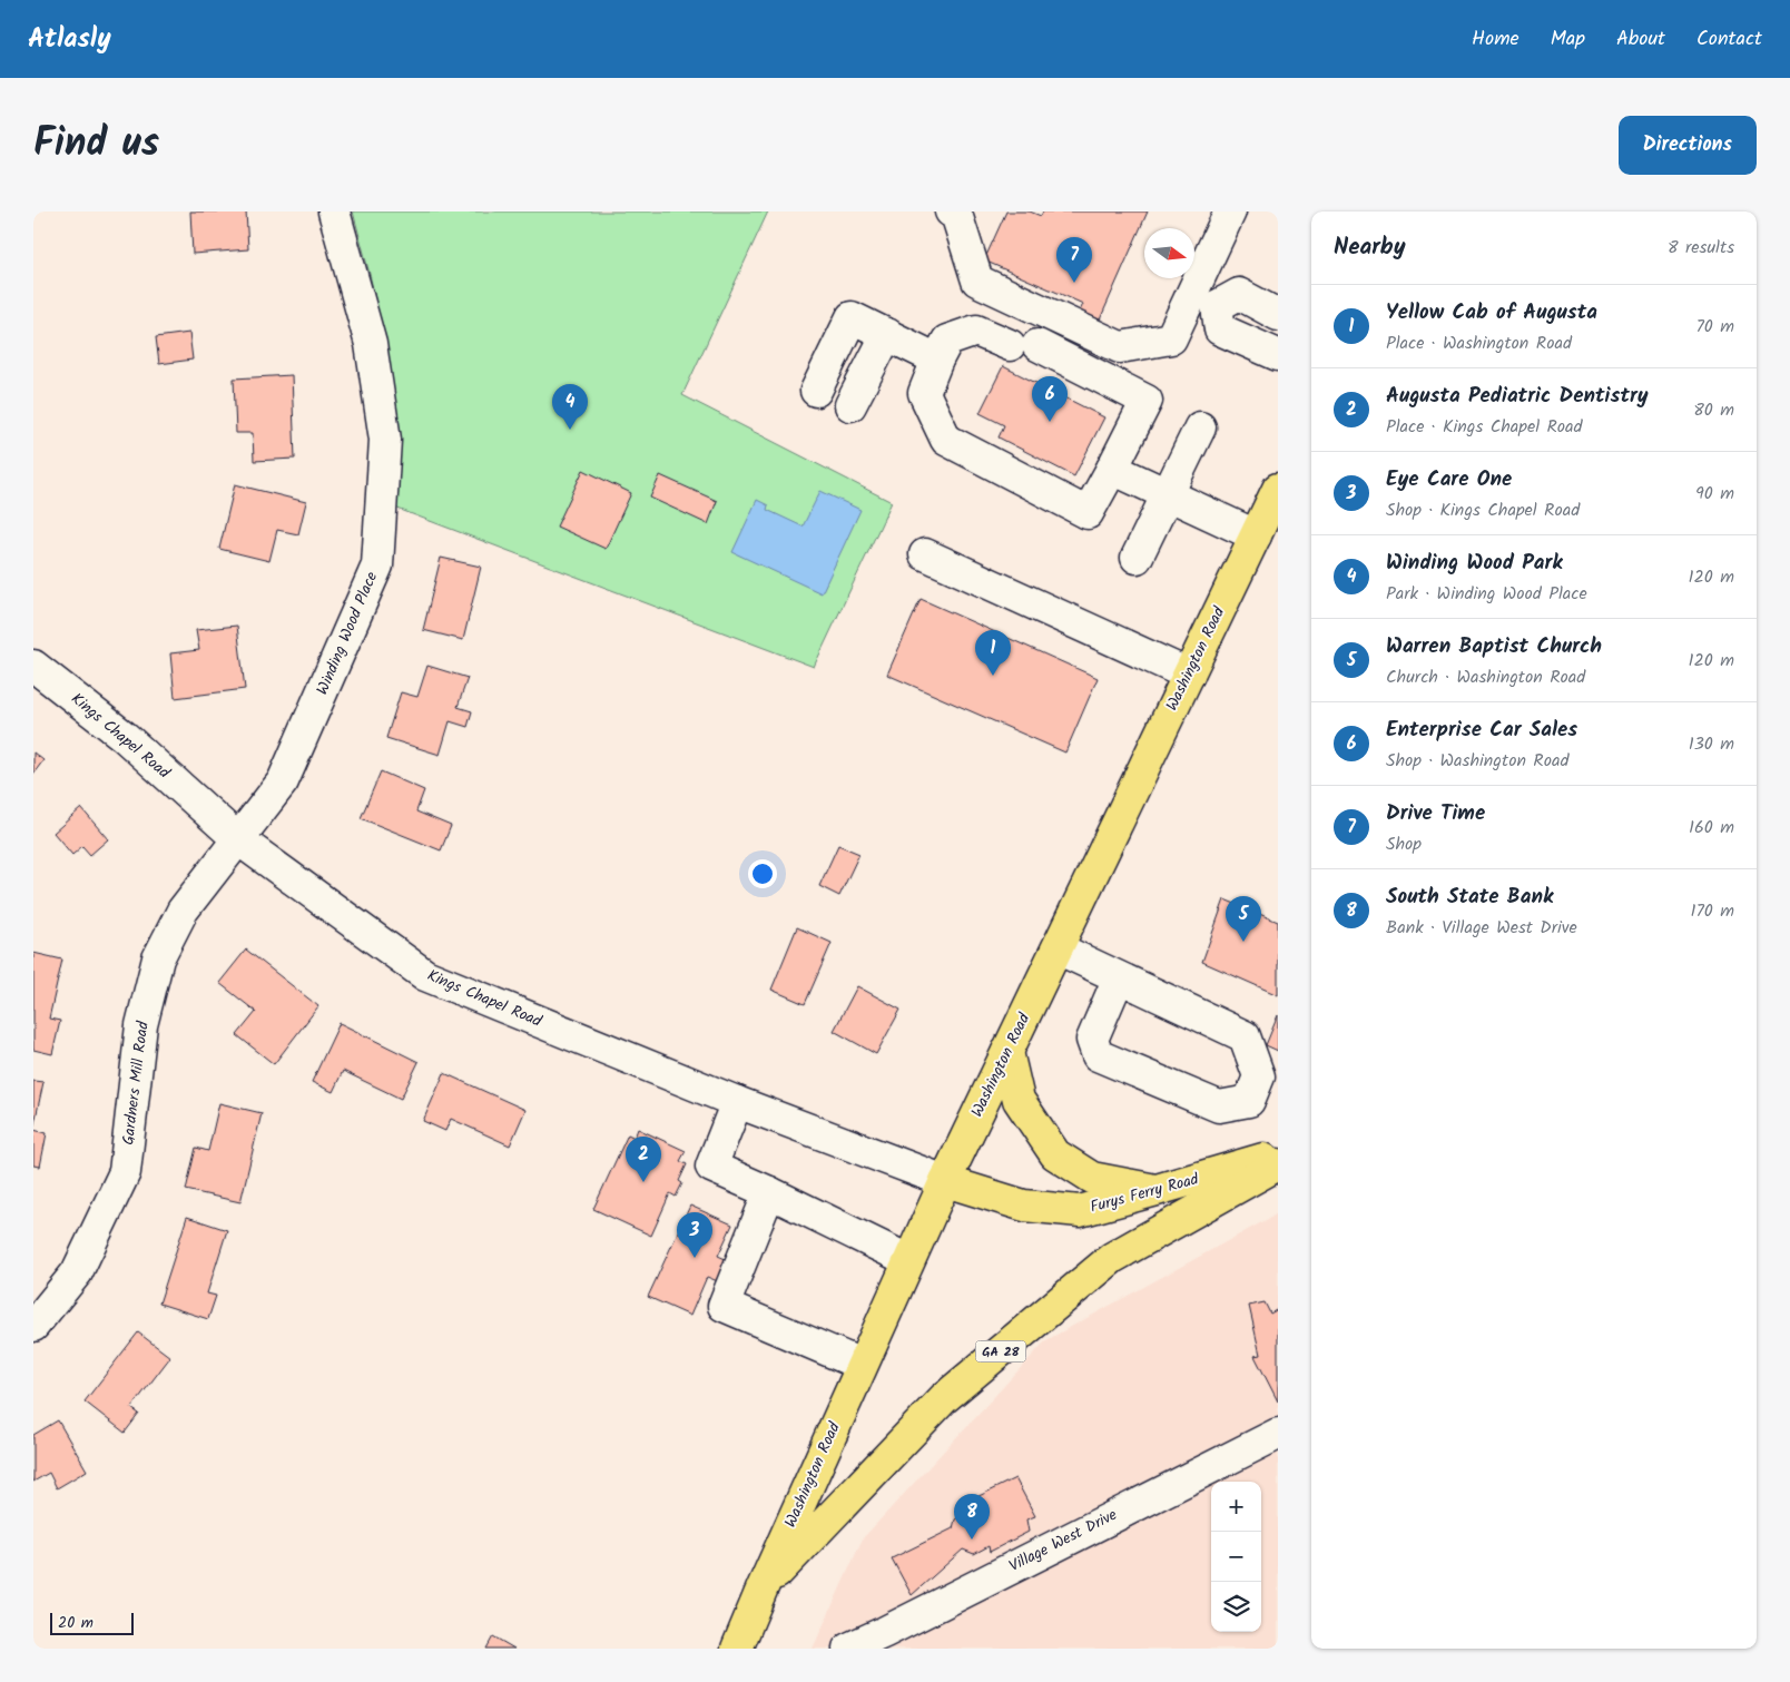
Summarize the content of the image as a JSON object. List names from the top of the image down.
{
  "streets": {
    "main road": ["Washington Road", "Furys Ferry Road", "GA 28"],
    "street": [
      "Winding Wood Place",
      "Kings Chapel Road",
      "Gardners Mill Road",
      "Village West Drive"
    ]
  },
  "crossings": [
    ["Winding Wood Place", "Kings Chapel Road"],
    ["Winding Wood Place", "Gardners Mill Road"],
    ["Washington Road", "Kings Chapel Road"],
    ["Washington Road", "Furys Ferry Road"],
    ["Washington Road", "GA 28"],
    ["Kings Chapel Road", "Gardners Mill Road"],
    ["Kings Chapel Road", "Furys Ferry Road"]
  ],
  "scale_bar": "20 m",
  "north": "right",
  "page": {
    "header": "Atlasly",
    "nav": [
      "Home",
      "Map",
      "About",
      "Contact"
    ],
    "title": "Find us",
    "buttons": "Directions",
    "heading": ["Nearby", "8 results"],
    "pins": [
      "7",
      "6",
      "4",
      "1",
      "5",
      "2",
      "3",
      "8"
    ],
    "list": [
      {
        "mark": "1",
        "name": "Yellow Cab of Augusta",
        "note": "Place · Washington Road",
        "value": "70 m"
      },
      {
        "mark": "2",
        "name": "Augusta Pediatric Dentistry",
        "note": "Place · Kings Chapel Road",
        "value": "80 m"
      },
      {
        "mark": "3",
        "name": "Eye Care One",
        "note": "Shop · Kings Chapel Road",
        "value": "90 m"
      },
      {
        "mark": "4",
        "name": "Winding Wood Park",
        "note": "Park · Winding Wood Place",
        "value": "120 m"
      },
      {
        "mark": "5",
        "name": "Warren Baptist Church",
        "note": "Church · Washington Road",
        "value": "120 m"
      },
      {
        "mark": "6",
        "name": "Enterprise Car Sales",
        "note": "Shop · Washington Road",
        "value": "130 m"
      },
      {
        "mark": "7",
        "name": "Drive Time",
        "note": "Shop",
        "value": "160 m"
      },
      {
        "mark": "8",
        "name": "South State Bank",
        "note": "Bank · Village West Drive",
        "value": "170 m"
      }
    ],
    "map_buttons": ["+", "−"],
    "scale": "20 m"
  }
}
